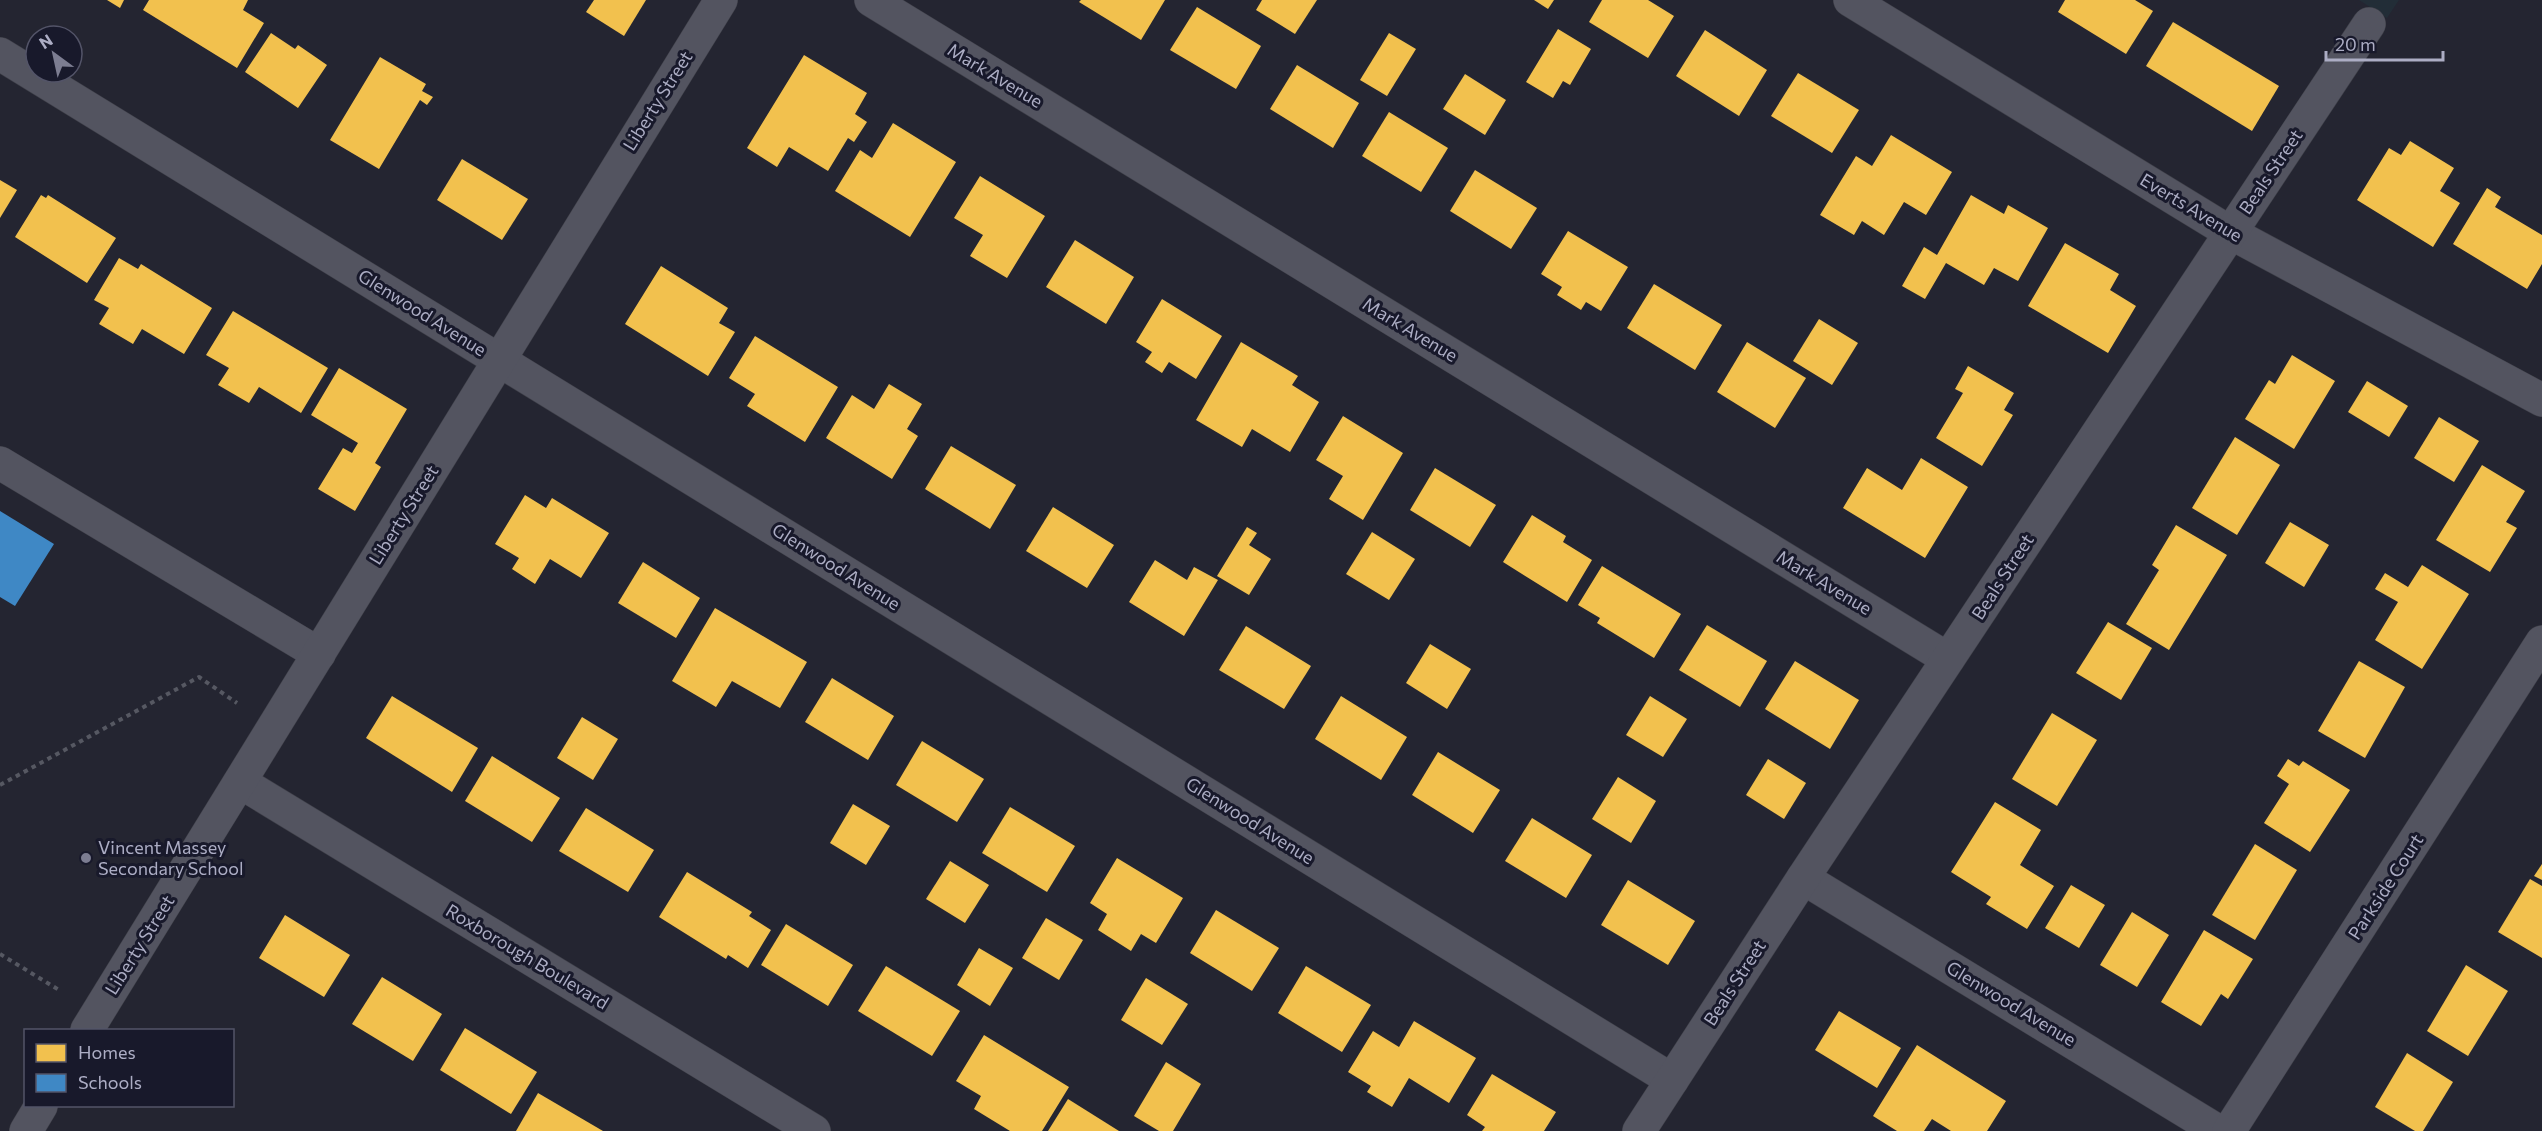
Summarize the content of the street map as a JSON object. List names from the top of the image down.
{
  "streets": {
    "street": [
      "Mark Avenue",
      "Liberty Street",
      "Beals Street",
      "Everts Avenue",
      "Glenwood Avenue",
      "Parkside Court",
      "Roxborough Boulevard"
    ]
  },
  "crossings": [
    ["Mark Avenue", "Beals Street"],
    ["Liberty Street", "Glenwood Avenue"],
    ["Liberty Street", "Roxborough Boulevard"],
    ["Beals Street", "Everts Avenue"],
    ["Beals Street", "Glenwood Avenue"]
  ],
  "places": ["Vincent Massey Secondary School"],
  "legend": ["Homes", "Schools"],
  "scale_bar": "20 m",
  "north": "top left"
}
